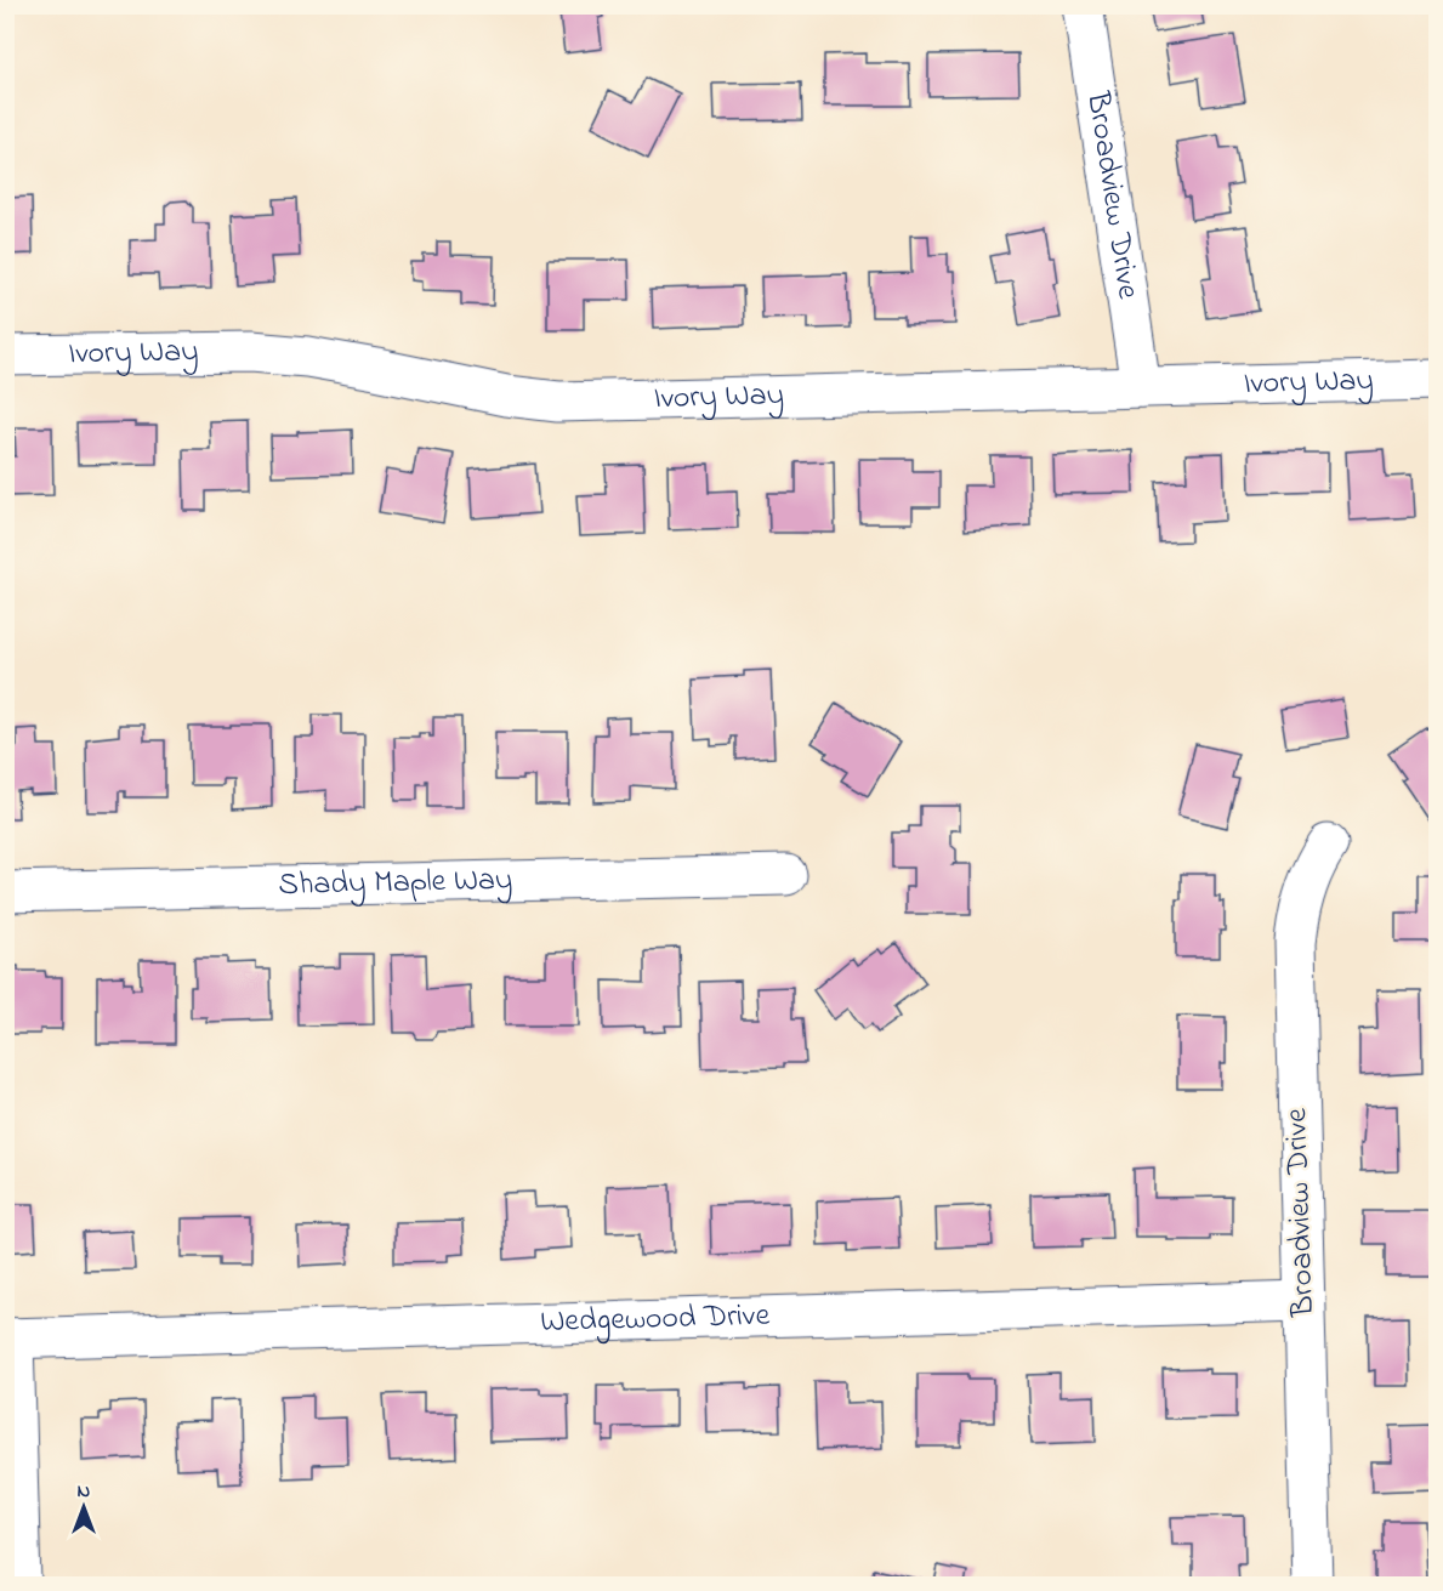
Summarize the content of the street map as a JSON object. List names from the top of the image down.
{
  "streets": {
    "street": [
      "Broadview Drive",
      "Ivory Way",
      "Shady Maple Way",
      "Wedgewood Drive"
    ]
  },
  "crossings": [
    ["Broadview Drive", "Ivory Way"],
    ["Broadview Drive", "Wedgewood Drive"]
  ],
  "north": "top"
}
